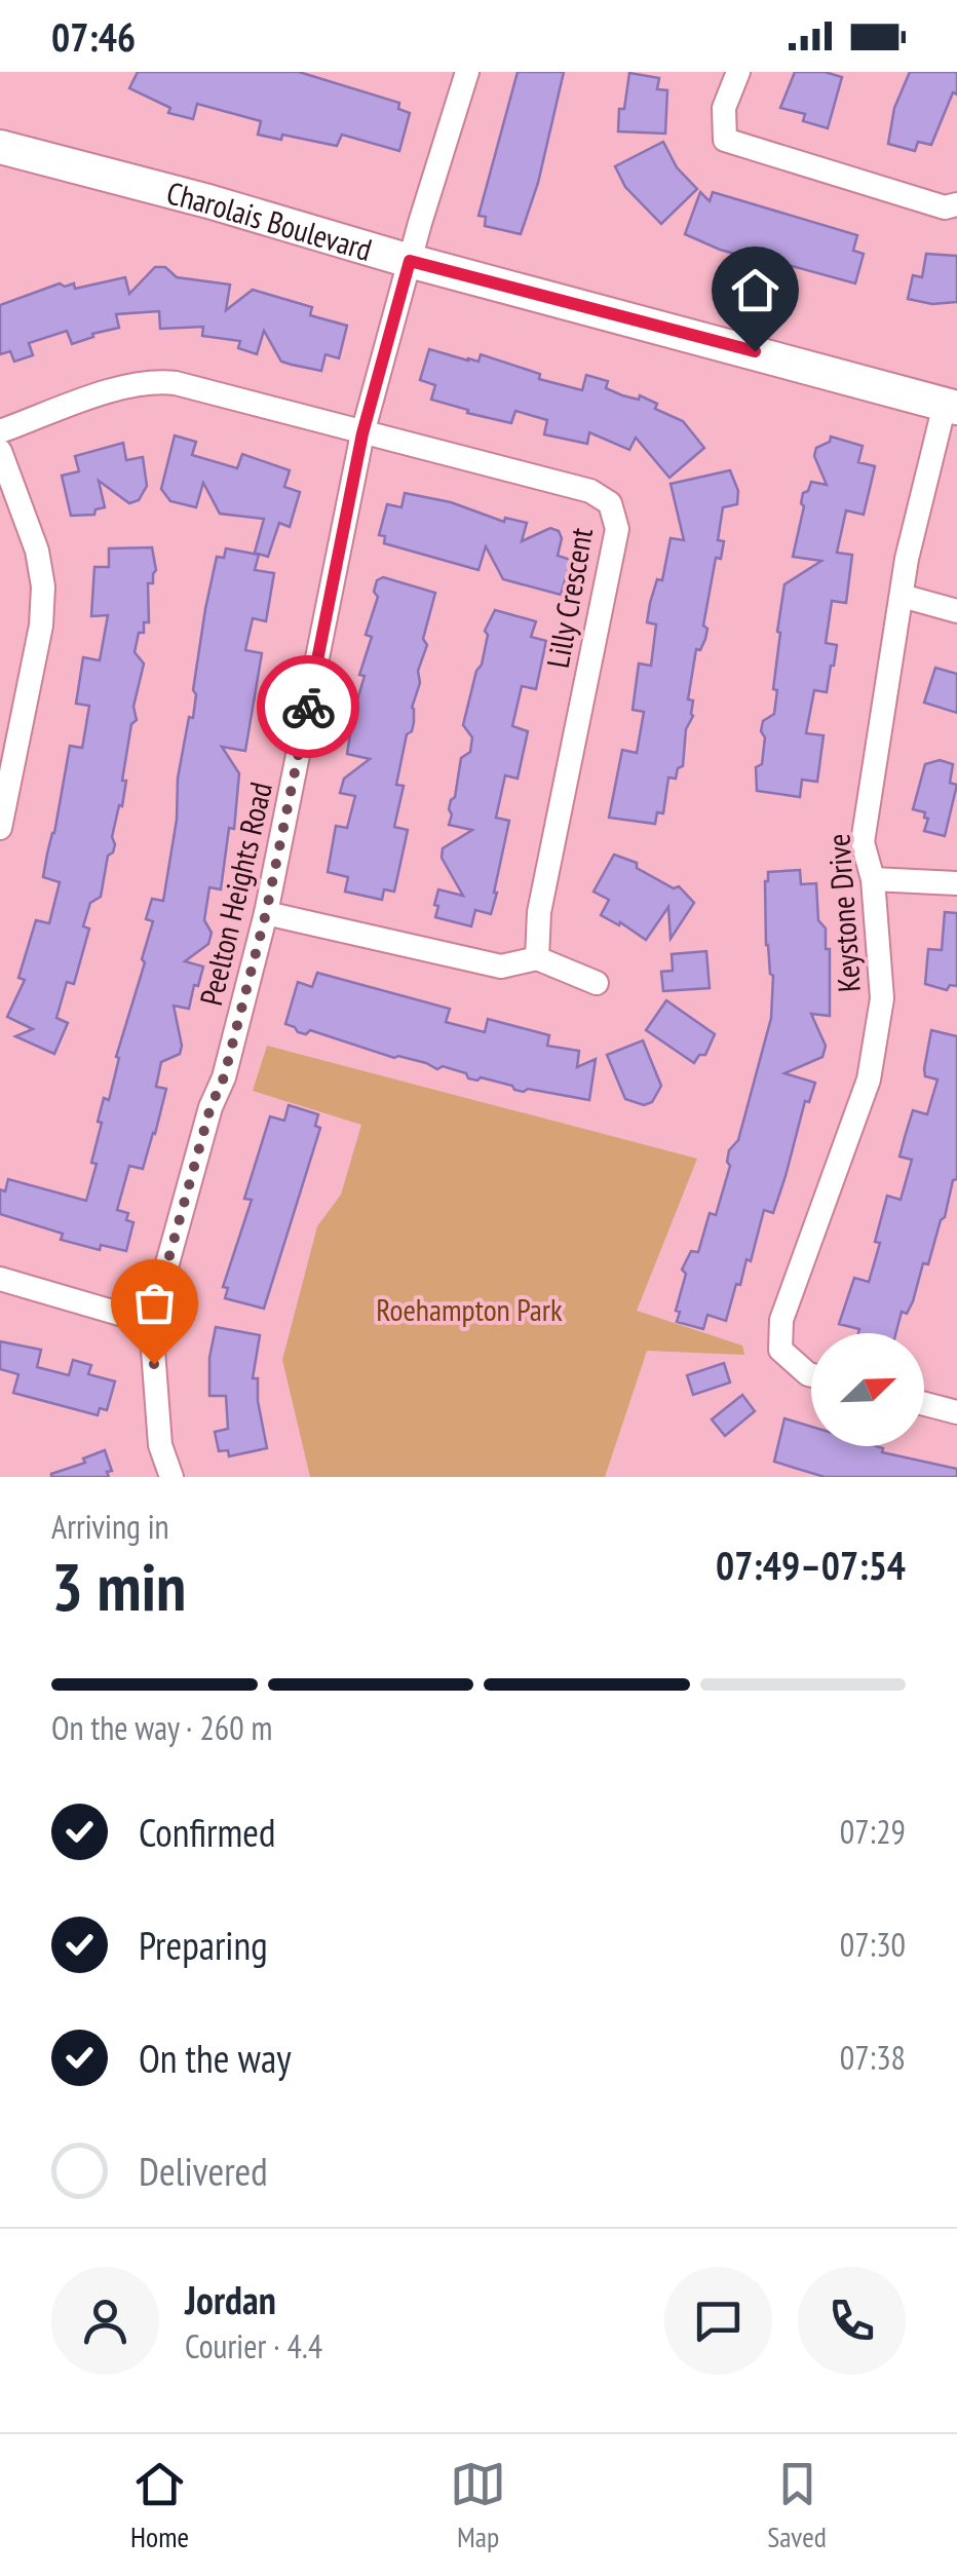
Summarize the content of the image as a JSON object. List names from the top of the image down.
{
  "streets": {
    "street": [
      "Charolais Boulevard",
      "Lilly Crescent",
      "Peelton Heights Road",
      "Keystone Drive"
    ]
  },
  "crossings": [
    ["Charolais Boulevard", "Peelton Heights Road"],
    ["Charolais Boulevard", "Keystone Drive"],
    ["Lilly Crescent", "Peelton Heights Road"]
  ],
  "parks": ["Roehampton Park"],
  "north": "top right",
  "page": {
    "status": "07:46",
    "heading": ["3 min", "Arriving in", "07:49–07:54"],
    "panel": ["Jordan", "Courier · 4.4"],
    "bar": "On the way · 260 m",
    "list": [
      ["Confirmed", "07:29"],
      ["Preparing", "07:30"],
      ["On the way", "07:38"],
      "Delivered"
    ],
    "tabs": ["Home", "Map", "Saved"]
  }
}
